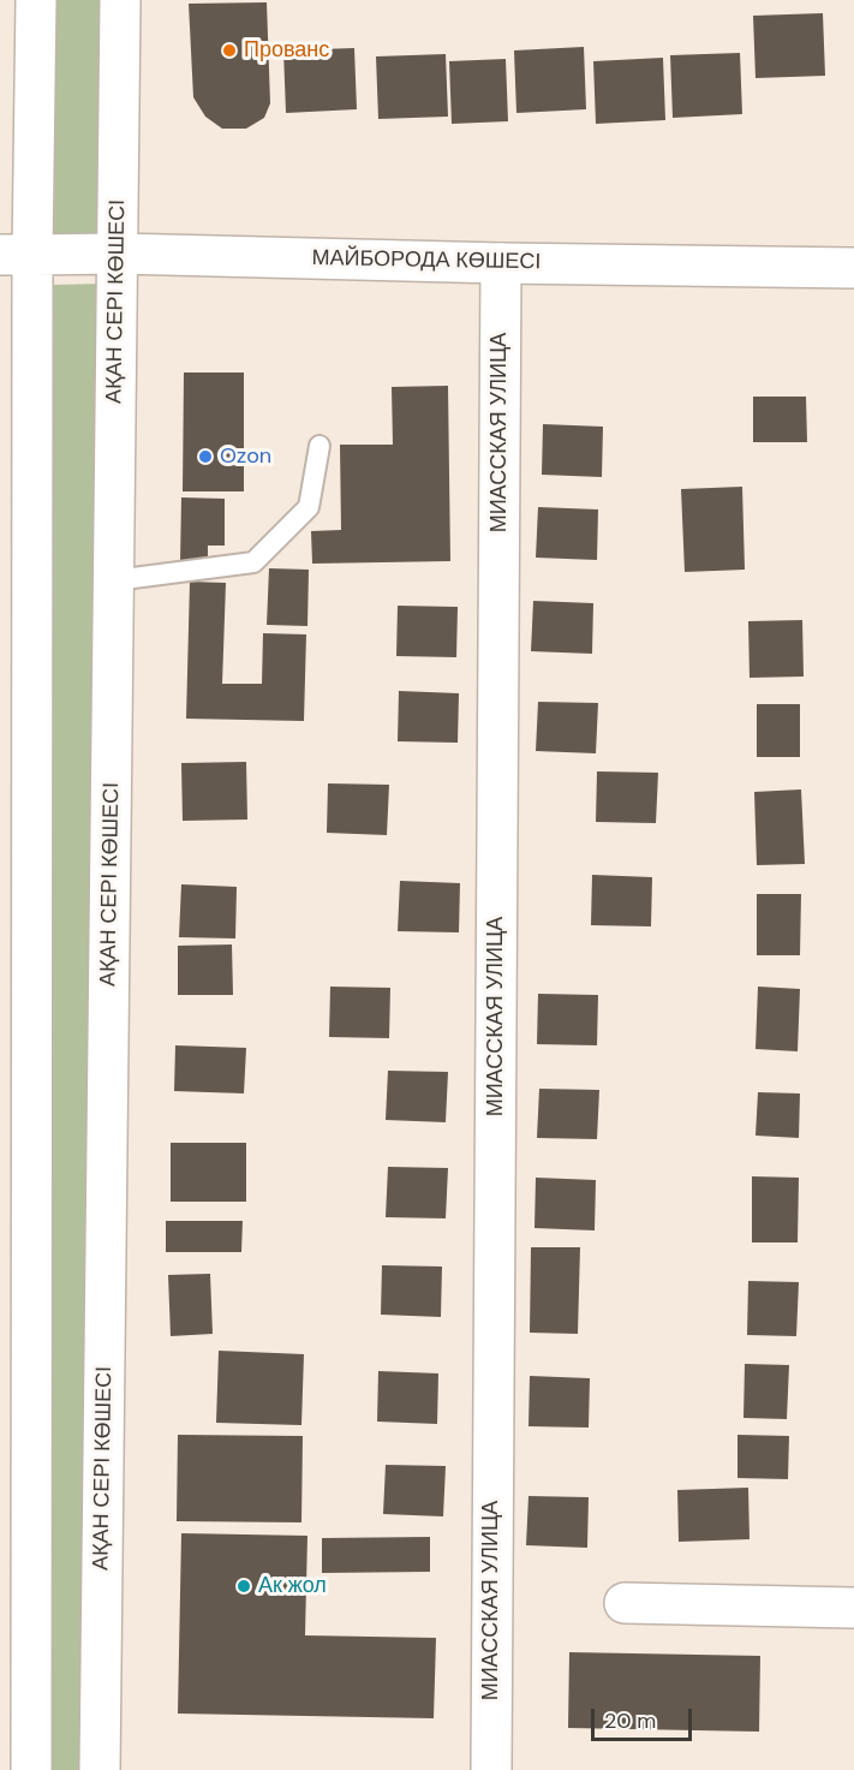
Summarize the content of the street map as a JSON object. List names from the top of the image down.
{
  "streets": {
    "street": ["МАЙБОРОДА КӨШЕСІ", "АҚАН СЕРІ КӨШЕСІ", "МИАССКАЯ УЛИЦА"]
  },
  "crossings": [
    ["МАЙБОРОДА КӨШЕСІ", "АҚАН СЕРІ КӨШЕСІ"],
    ["МАЙБОРОДА КӨШЕСІ", "МИАССКАЯ УЛИЦА"]
  ],
  "places": ["Прованс", "Ozon", "Ак жол"],
  "scale_bar": "20 m"
}
